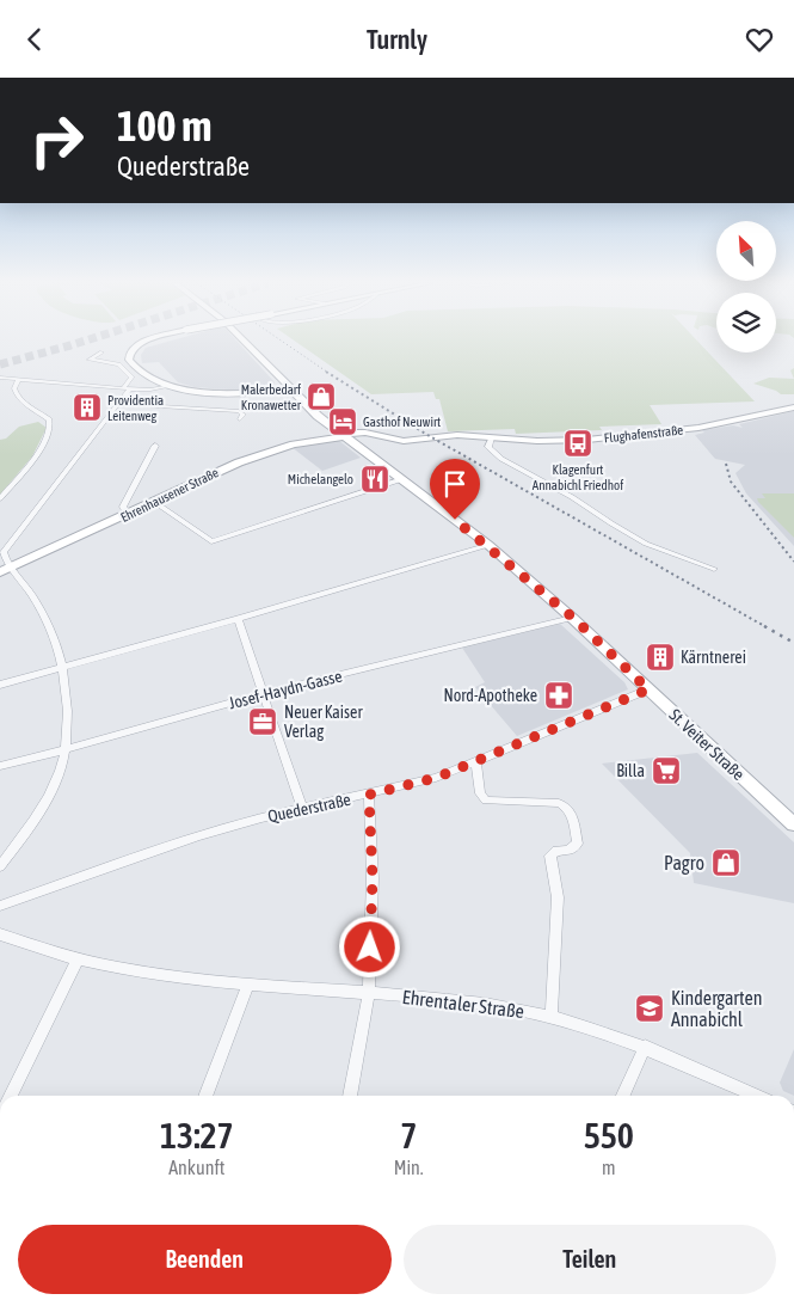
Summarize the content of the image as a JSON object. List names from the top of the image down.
{
  "streets": {
    "main road": ["Flughafenstraße", "Ehrenhausener Straße", "St. Veiter Straße"],
    "street": ["Josef-Haydn-Gasse", "Quederstraße", "Ehrentaler Straße"]
  },
  "crossings": [
    ["Flughafenstraße", "Ehrenhausener Straße"],
    ["Flughafenstraße", "St. Veiter Straße"],
    ["Ehrenhausener Straße", "St. Veiter Straße"],
    ["Josef-Haydn-Gasse", "St. Veiter Straße"],
    ["St. Veiter Straße", "Quederstraße"]
  ],
  "places": {
    "shop": ["Malerbedarf Kronawetter", "Pagro"],
    "building": ["Providentia Leitenweg", "Kärntnerei"],
    "hotel": ["Gasthof Neuwirt"],
    "bus stop": ["Klagenfurt Annabichl Friedhof"],
    "restaurant": ["Michelangelo"],
    "pharmacy": ["Nord-Apotheke"],
    "office": ["Neuer Kaiser Verlag"],
    "supermarket": ["Billa"],
    "school or university": ["Kindergarten Annabichl"]
  },
  "north": "top left",
  "page": {
    "header": "Turnly",
    "turn": ["100 m", "Quederstraße"],
    "eta": [
      "13:27",
      "Ankunft",
      "7",
      "Min.",
      "550",
      "m"
    ],
    "buttons": ["Beenden", "Teilen"]
  }
}
